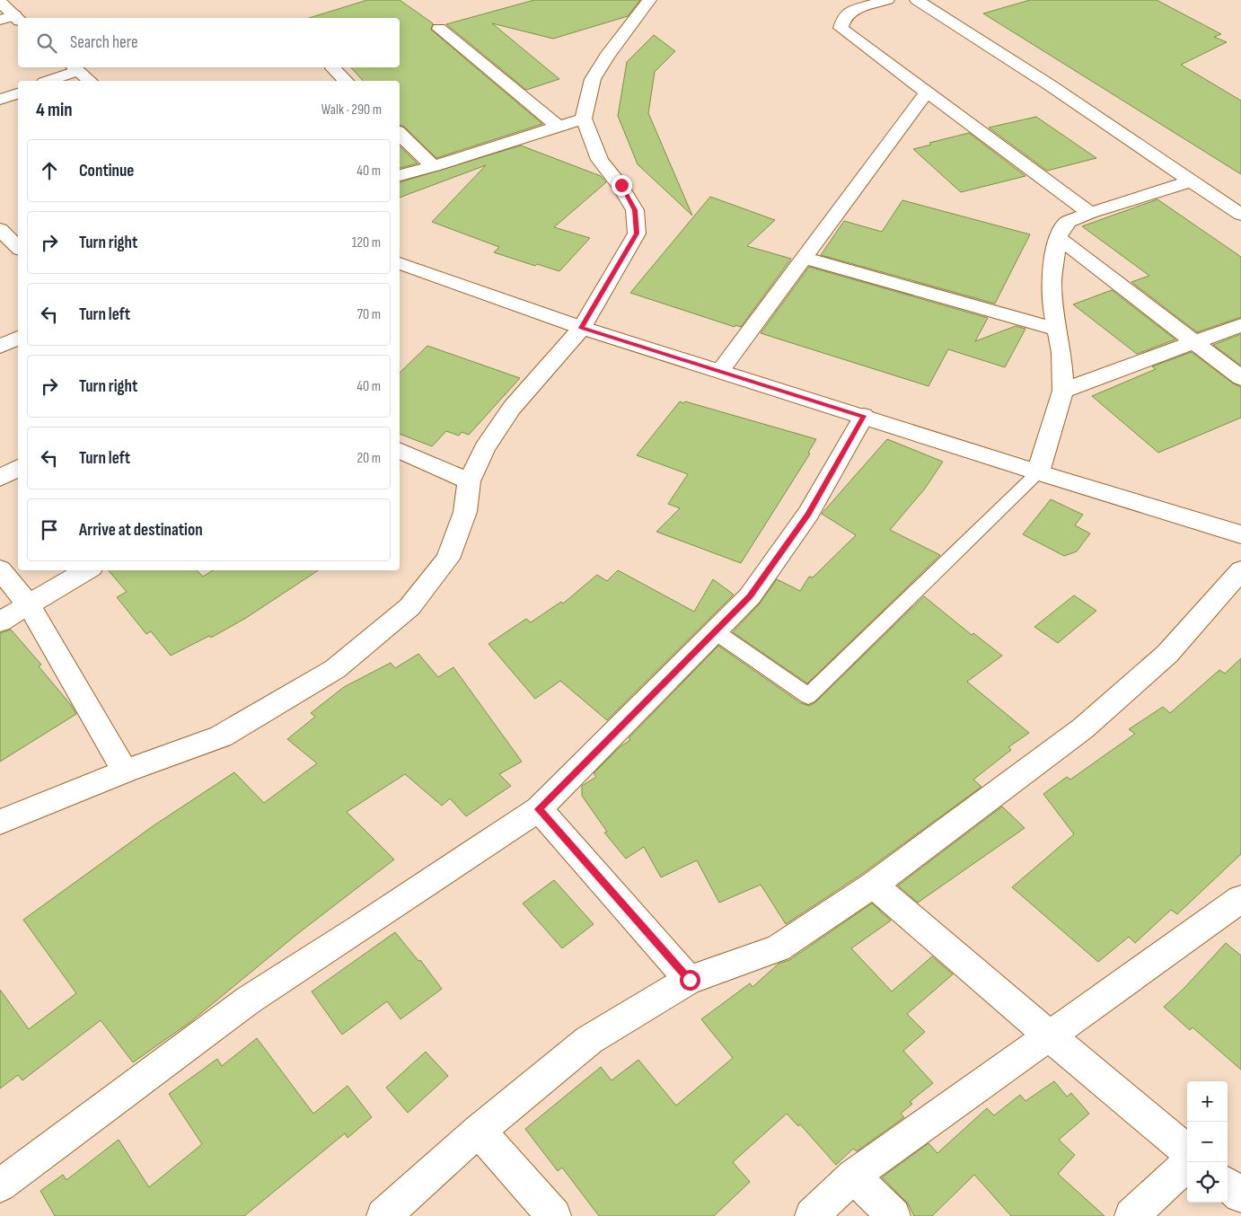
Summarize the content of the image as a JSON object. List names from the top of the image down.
{
  "page": {
    "search": "Search here",
    "heading": ["4 min", "Walk · 290 m"],
    "list": [
      ["Continue", "40 m"],
      ["Turn right", "120 m"],
      ["Turn left", "70 m"],
      ["Turn right", "40 m"],
      ["Turn left", "20 m"],
      "Arrive at destination"
    ],
    "map_buttons": ["+", "−"]
  }
}
